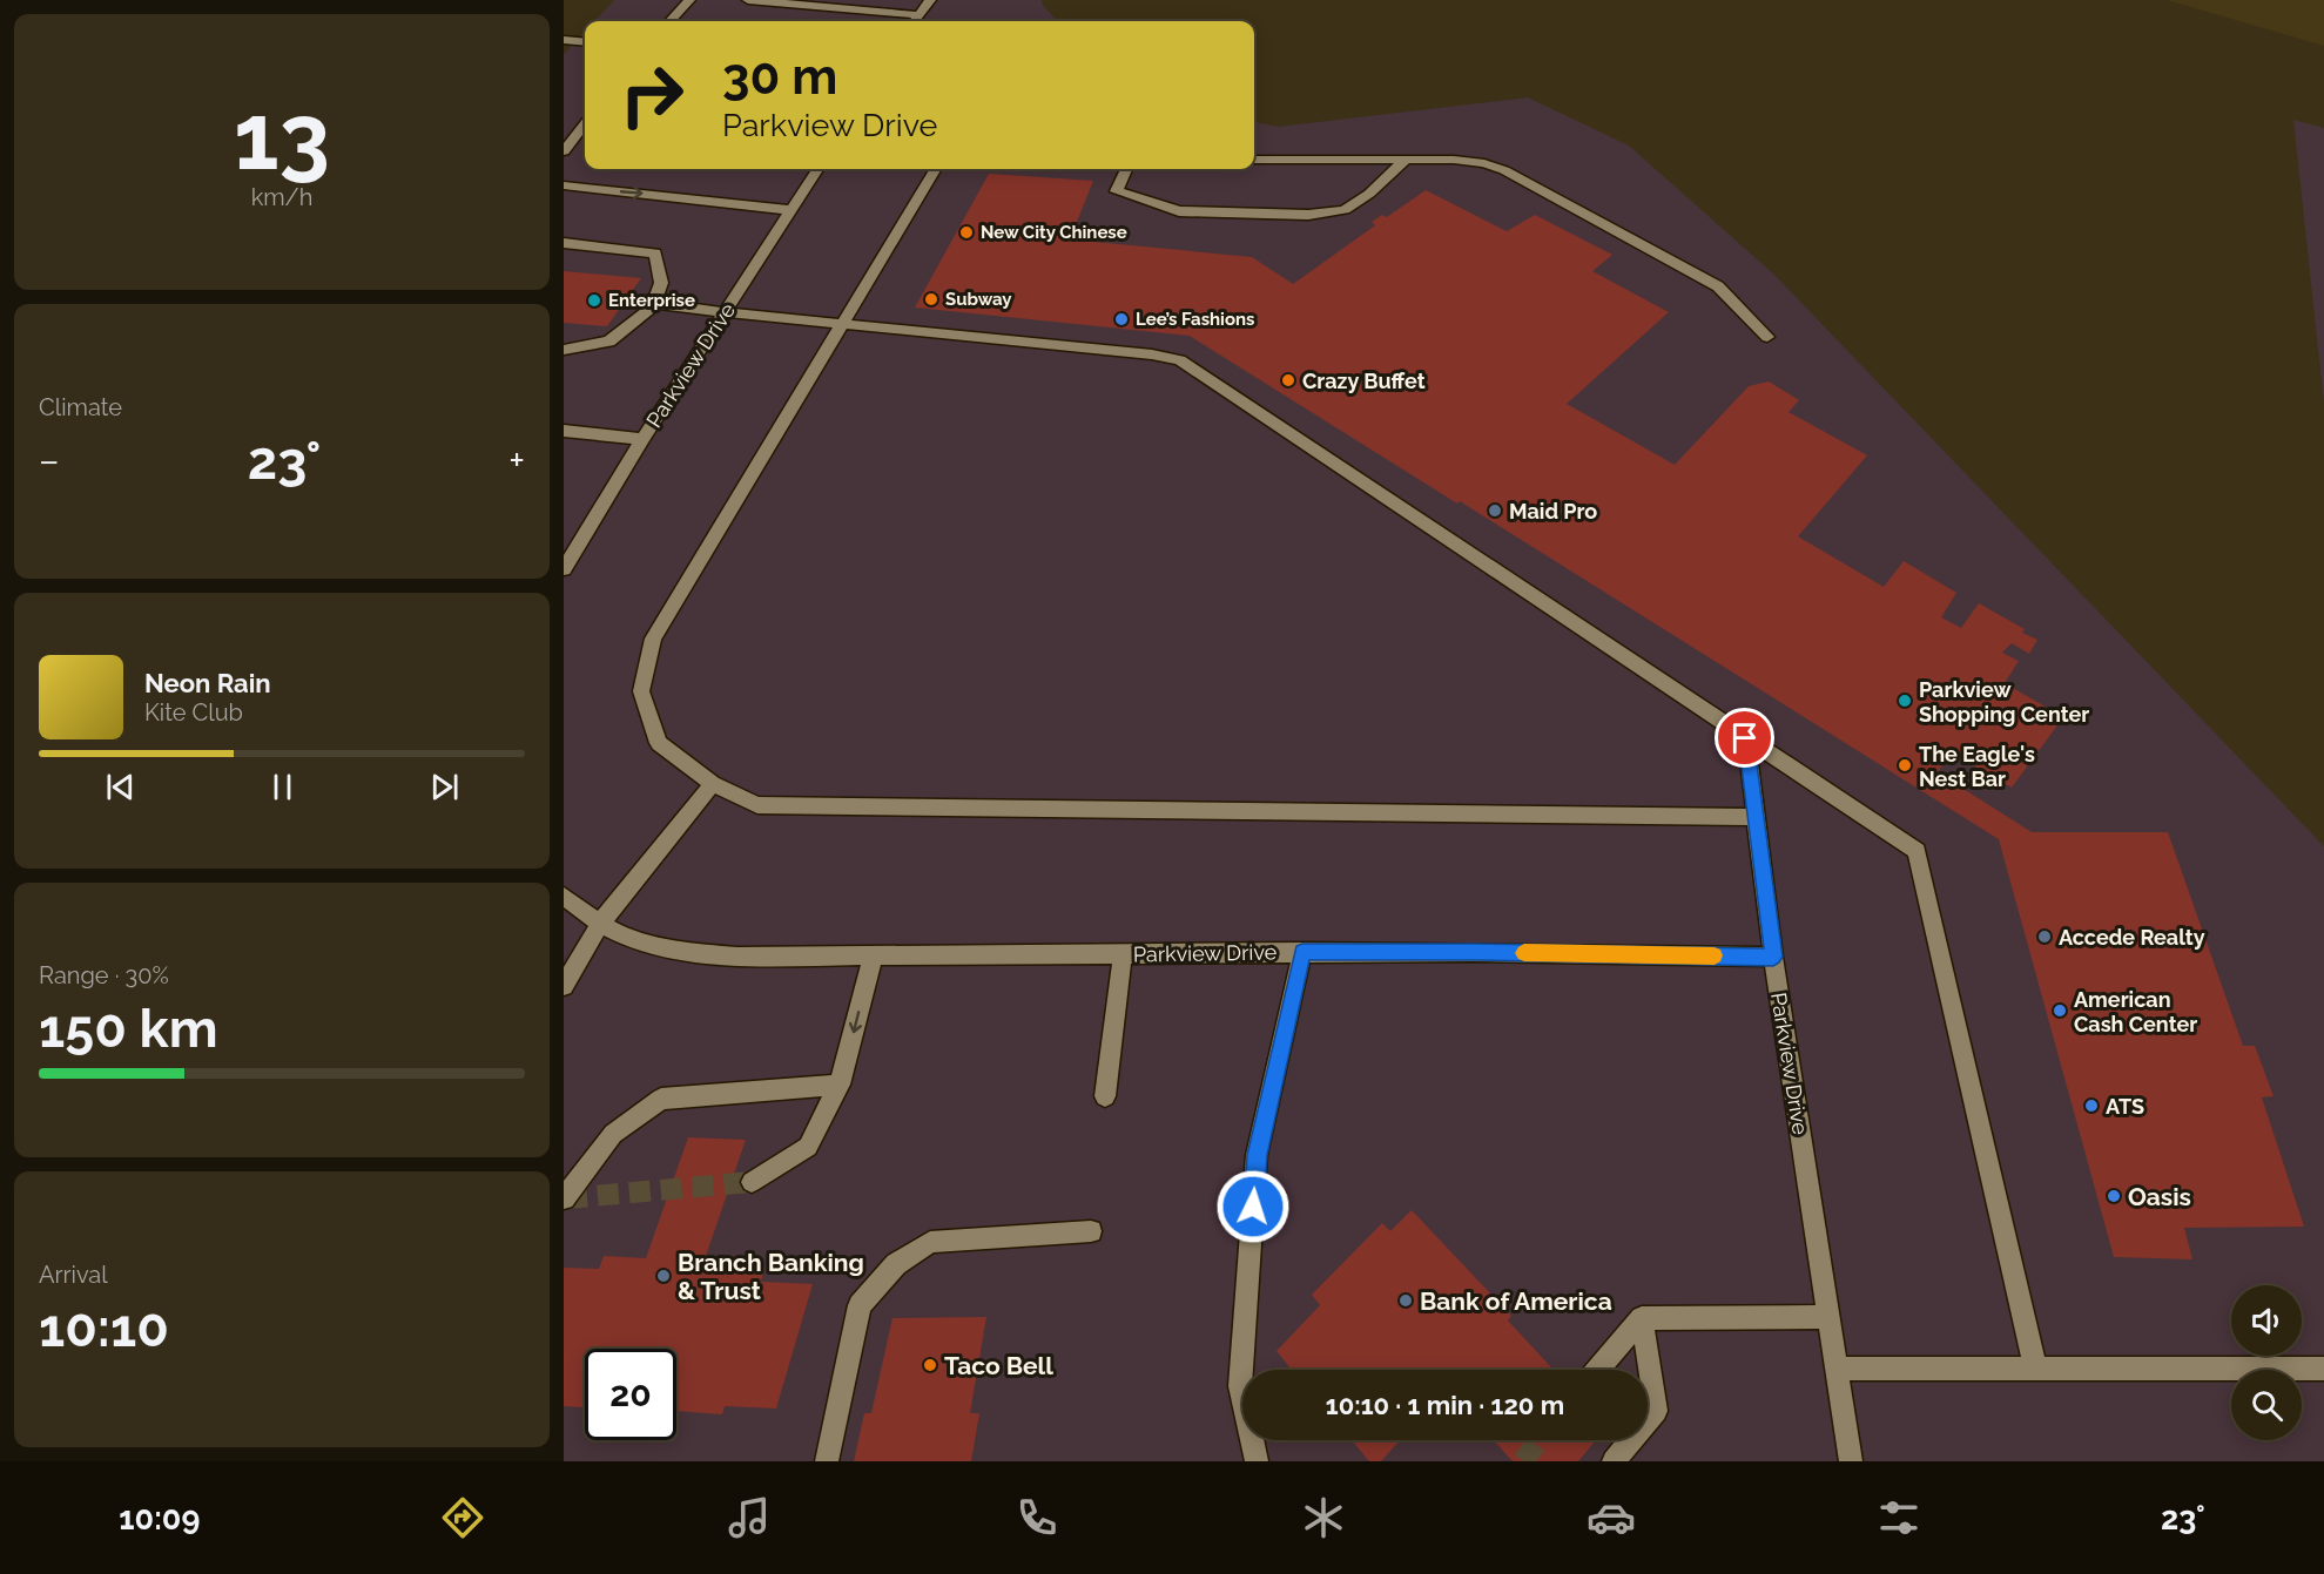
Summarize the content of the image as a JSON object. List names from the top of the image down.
{
  "streets": {
    "street": ["Parkview Drive"]
  },
  "places": [
    "New City Chinese",
    "Subway",
    "Enterprise",
    "Lee’s Fashions",
    "Crazy Buffet",
    "Maid Pro",
    "Parkview Shopping Center",
    "The Eagle's Nest Bar",
    "Accede Realty",
    "American Cash Center",
    "ATS",
    "Oasis",
    "Branch Banking & Trust",
    "Bank of America",
    "Taco Bell"
  ],
  "page": {
    "tile": [
      ["13", "km/h"],
      "Climate",
      ["Range · 30%", "150 km"],
      ["Arrival", "10:10"]
    ],
    "turn": ["30 m", "Parkview Drive"],
    "heat": ["−", "23°", "+"],
    "song": ["Neon Rain", "Kite Club"],
    "limit": "20",
    "trip": "10:10 · 1 min · 120 m",
    "tabs": ["10:09", "23°"]
  }
}
